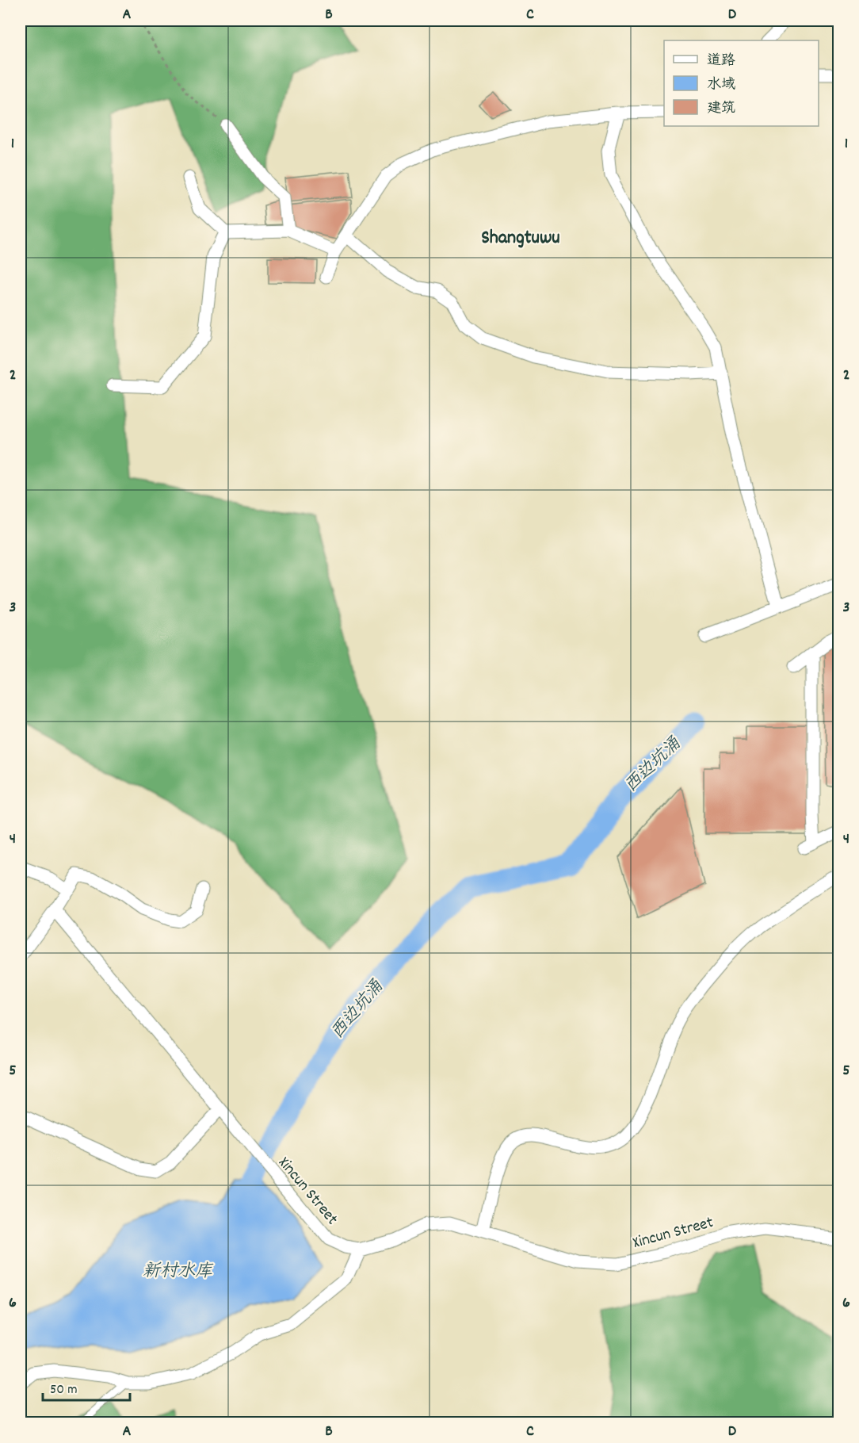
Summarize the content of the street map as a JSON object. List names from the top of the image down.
{
  "streets": {
    "street": ["Xincun Street"]
  },
  "districts": ["Shangtuwu"],
  "water": ["西边坑涌", "新村水库"],
  "legend": ["道路", "水域", "建筑"],
  "scale_bar": "50 m",
  "grid": {
    "columns": [
      "A",
      "B",
      "C",
      "D"
    ],
    "rows": [
      "1",
      "2",
      "3",
      "4",
      "5",
      "6"
    ]
  }
}
